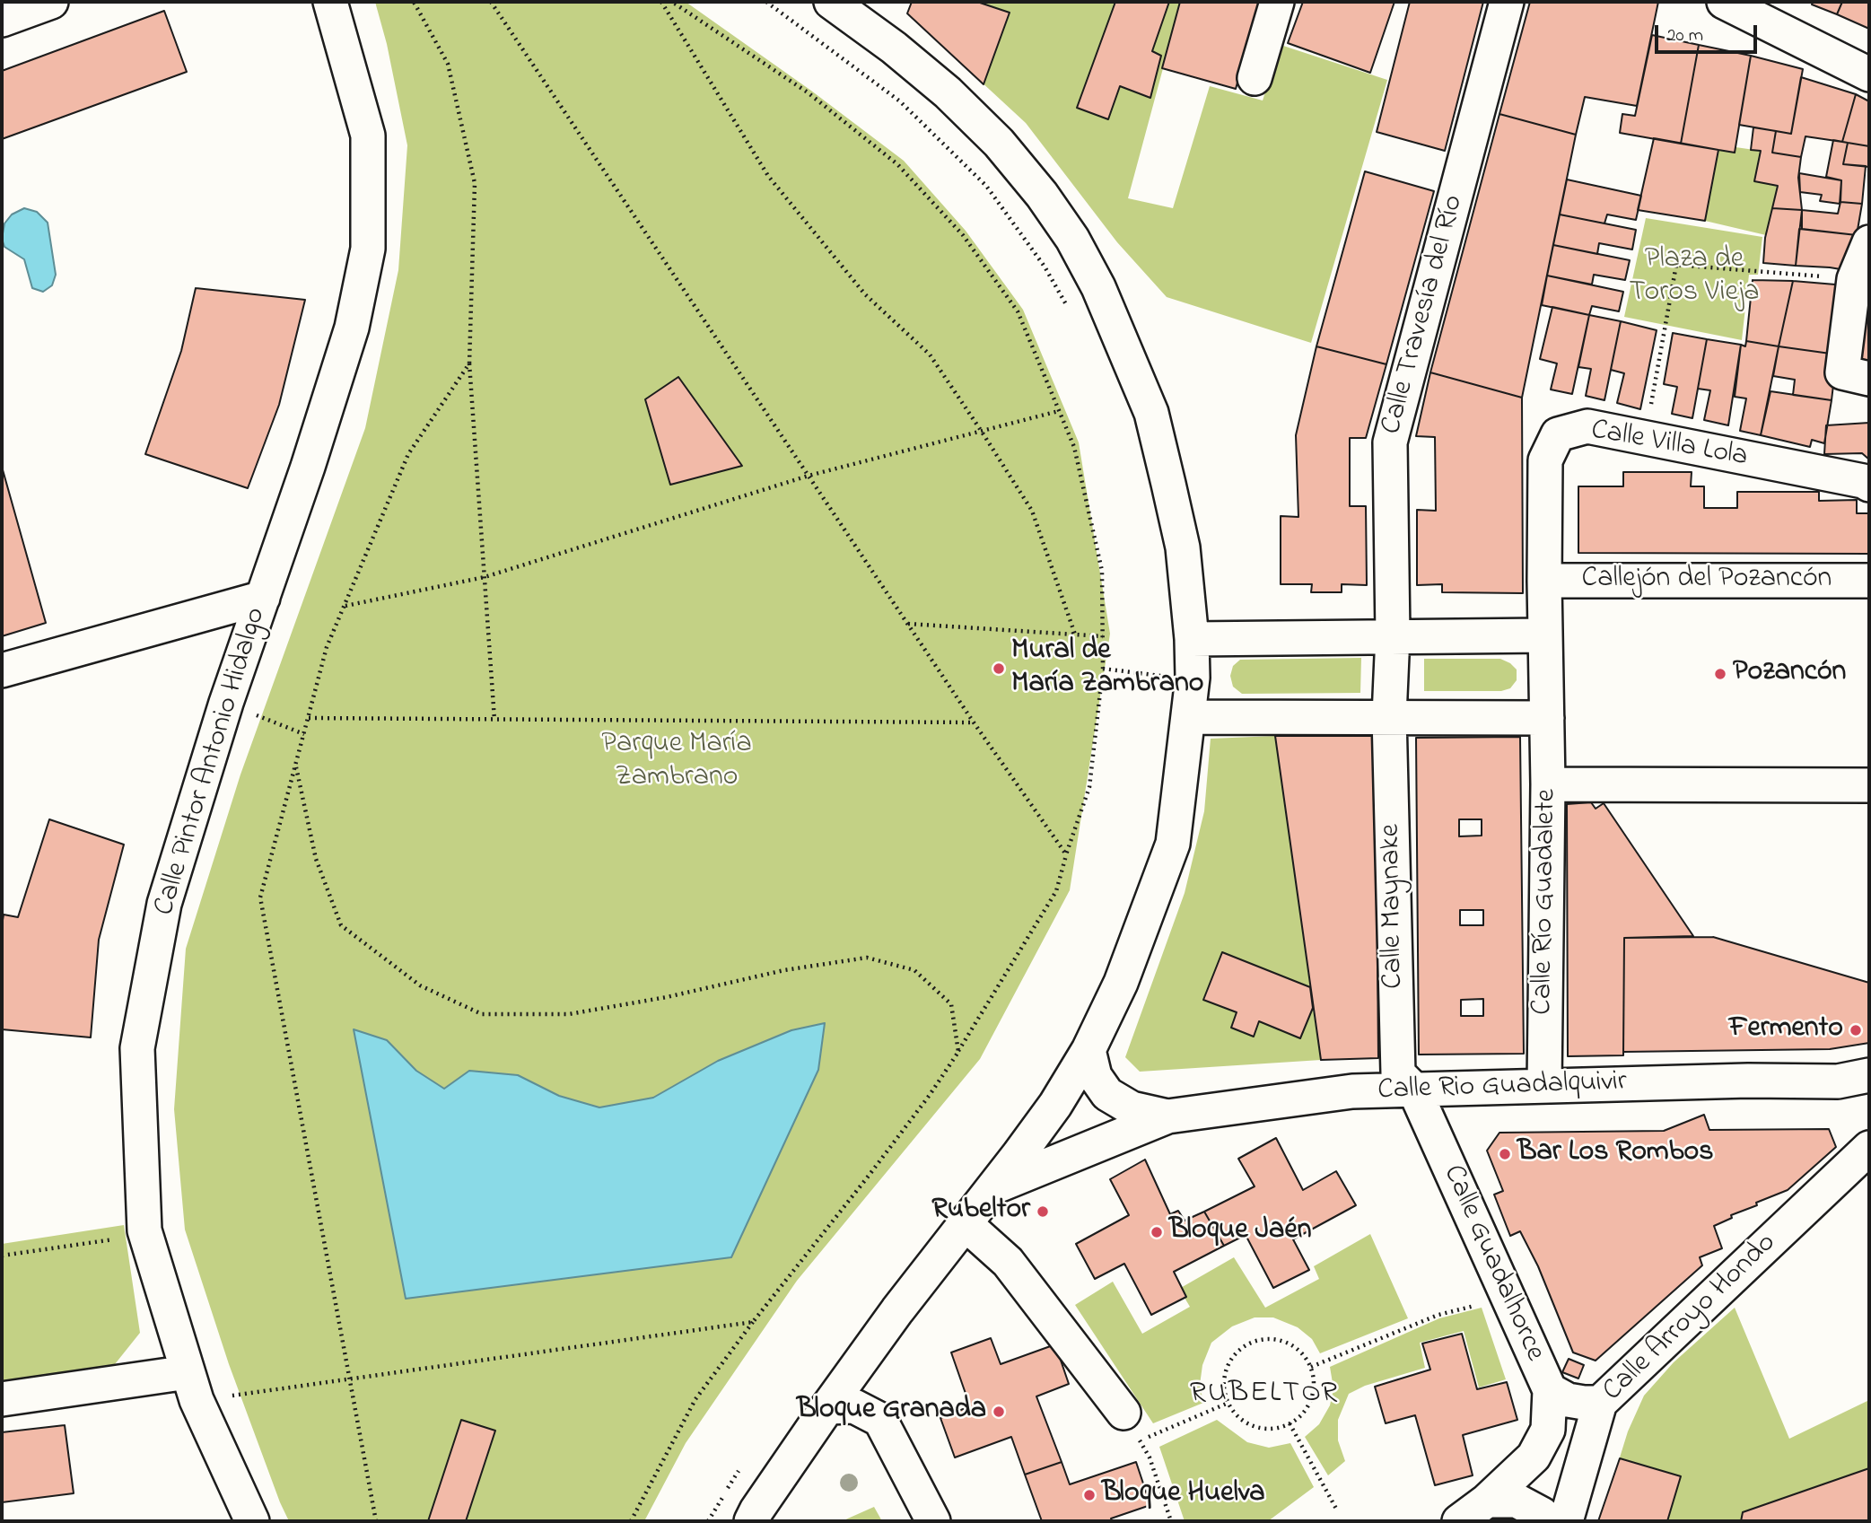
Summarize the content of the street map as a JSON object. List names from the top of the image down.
{
  "streets": {
    "street": [
      "Calle Travesía del Río",
      "Calle Villa Lola",
      "Callejón del Pozancón",
      "Calle Pintor Antonio Hidalgo",
      "Calle Río Guadalete",
      "Calle Maynake",
      "Calle Rio Guadalquivir",
      "Calle Guadalhorce",
      "Calle Arroyo Hondo"
    ]
  },
  "crossings": [
    ["Calle Travesía del Río", "Calle Maynake"],
    ["Calle Villa Lola", "Callejón del Pozancón"],
    ["Calle Villa Lola", "Calle Río Guadalete"],
    ["Calle Río Guadalete", "Calle Rio Guadalquivir"],
    ["Calle Maynake", "Calle Rio Guadalquivir"],
    ["Calle Maynake", "Calle Guadalhorce"],
    ["Calle Rio Guadalquivir", "Calle Guadalhorce"],
    ["Calle Guadalhorce", "Calle Arroyo Hondo"]
  ],
  "districts": ["RUBELTOR"],
  "parks": ["Plaza de Toros Vieja", "Parque María Zambrano"],
  "places": [
    "Mural de María Zambrano",
    "Pozancón",
    "Fermento",
    "Bar Los Rombos",
    "Rubeltor",
    "Bloque Jaén",
    "Bloque Granada",
    "Bloque Huelva"
  ],
  "scale_bar": "20 m"
}
